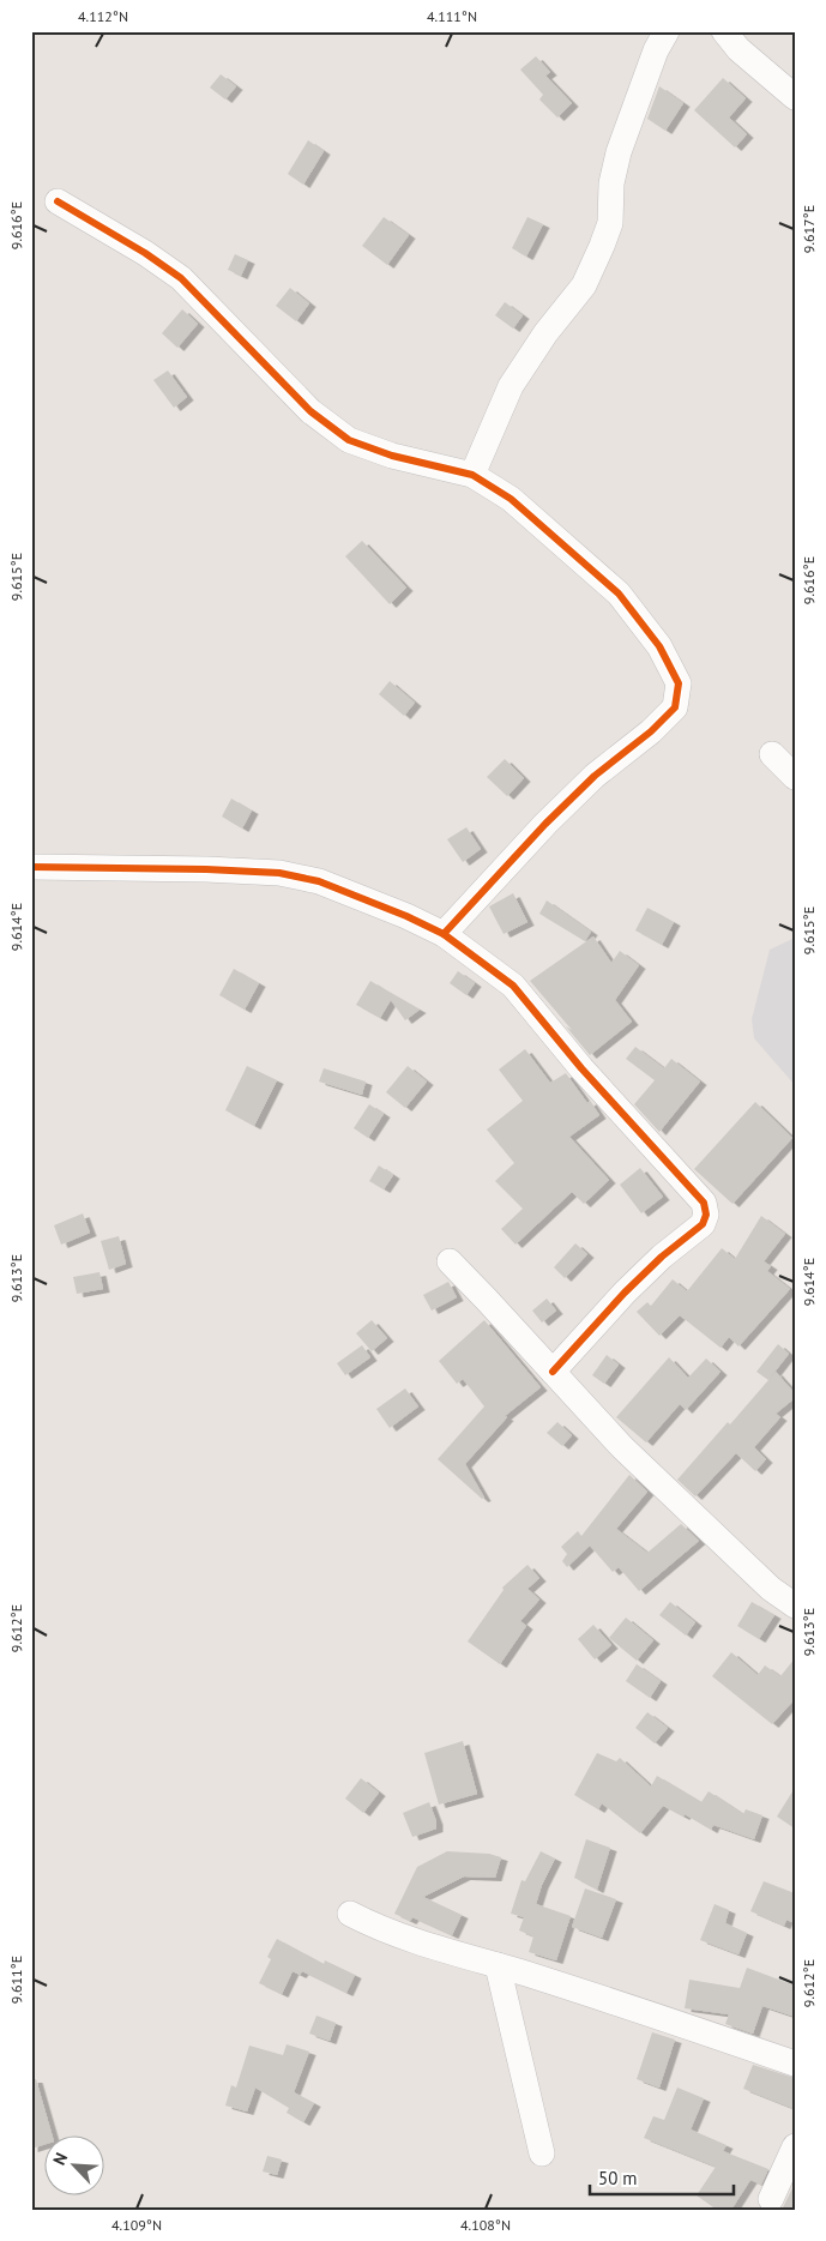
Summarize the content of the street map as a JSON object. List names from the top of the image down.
{
  "scale_bar": "50 m",
  "north": "top left",
  "coordinates": [
    "4.112°N",
    "4.111°N",
    "9.616°E",
    "9.617°E",
    "9.615°E",
    "9.614°E",
    "9.613°E",
    "9.612°E",
    "9.611°E",
    "4.109°N",
    "4.108°N"
  ]
}
